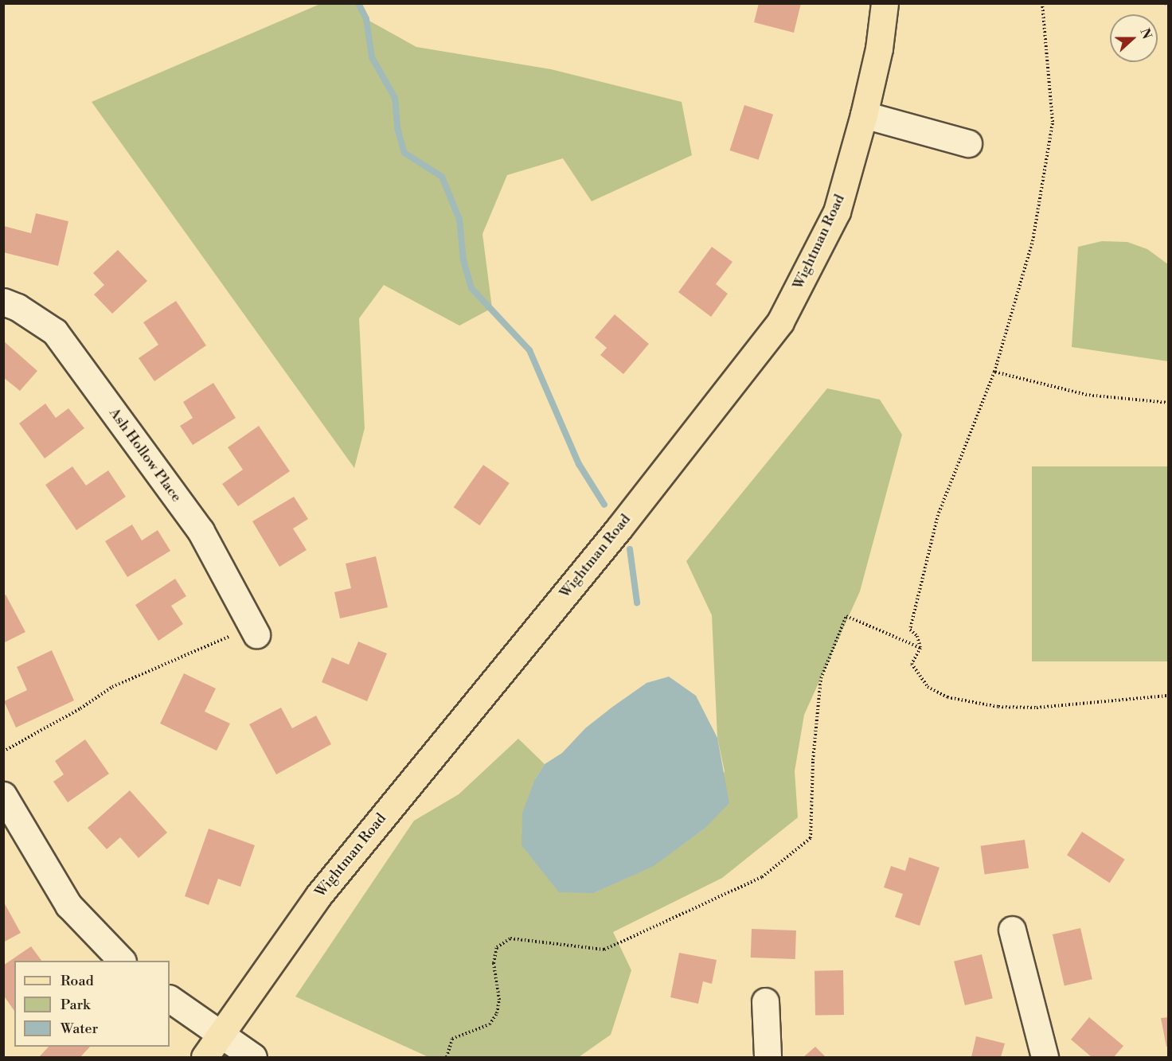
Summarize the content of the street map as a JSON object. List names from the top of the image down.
{
  "streets": {
    "main road": ["Wightman Road"],
    "street": ["Ash Hollow Place"]
  },
  "legend": ["Road", "Park", "Water"],
  "north": "right"
}
